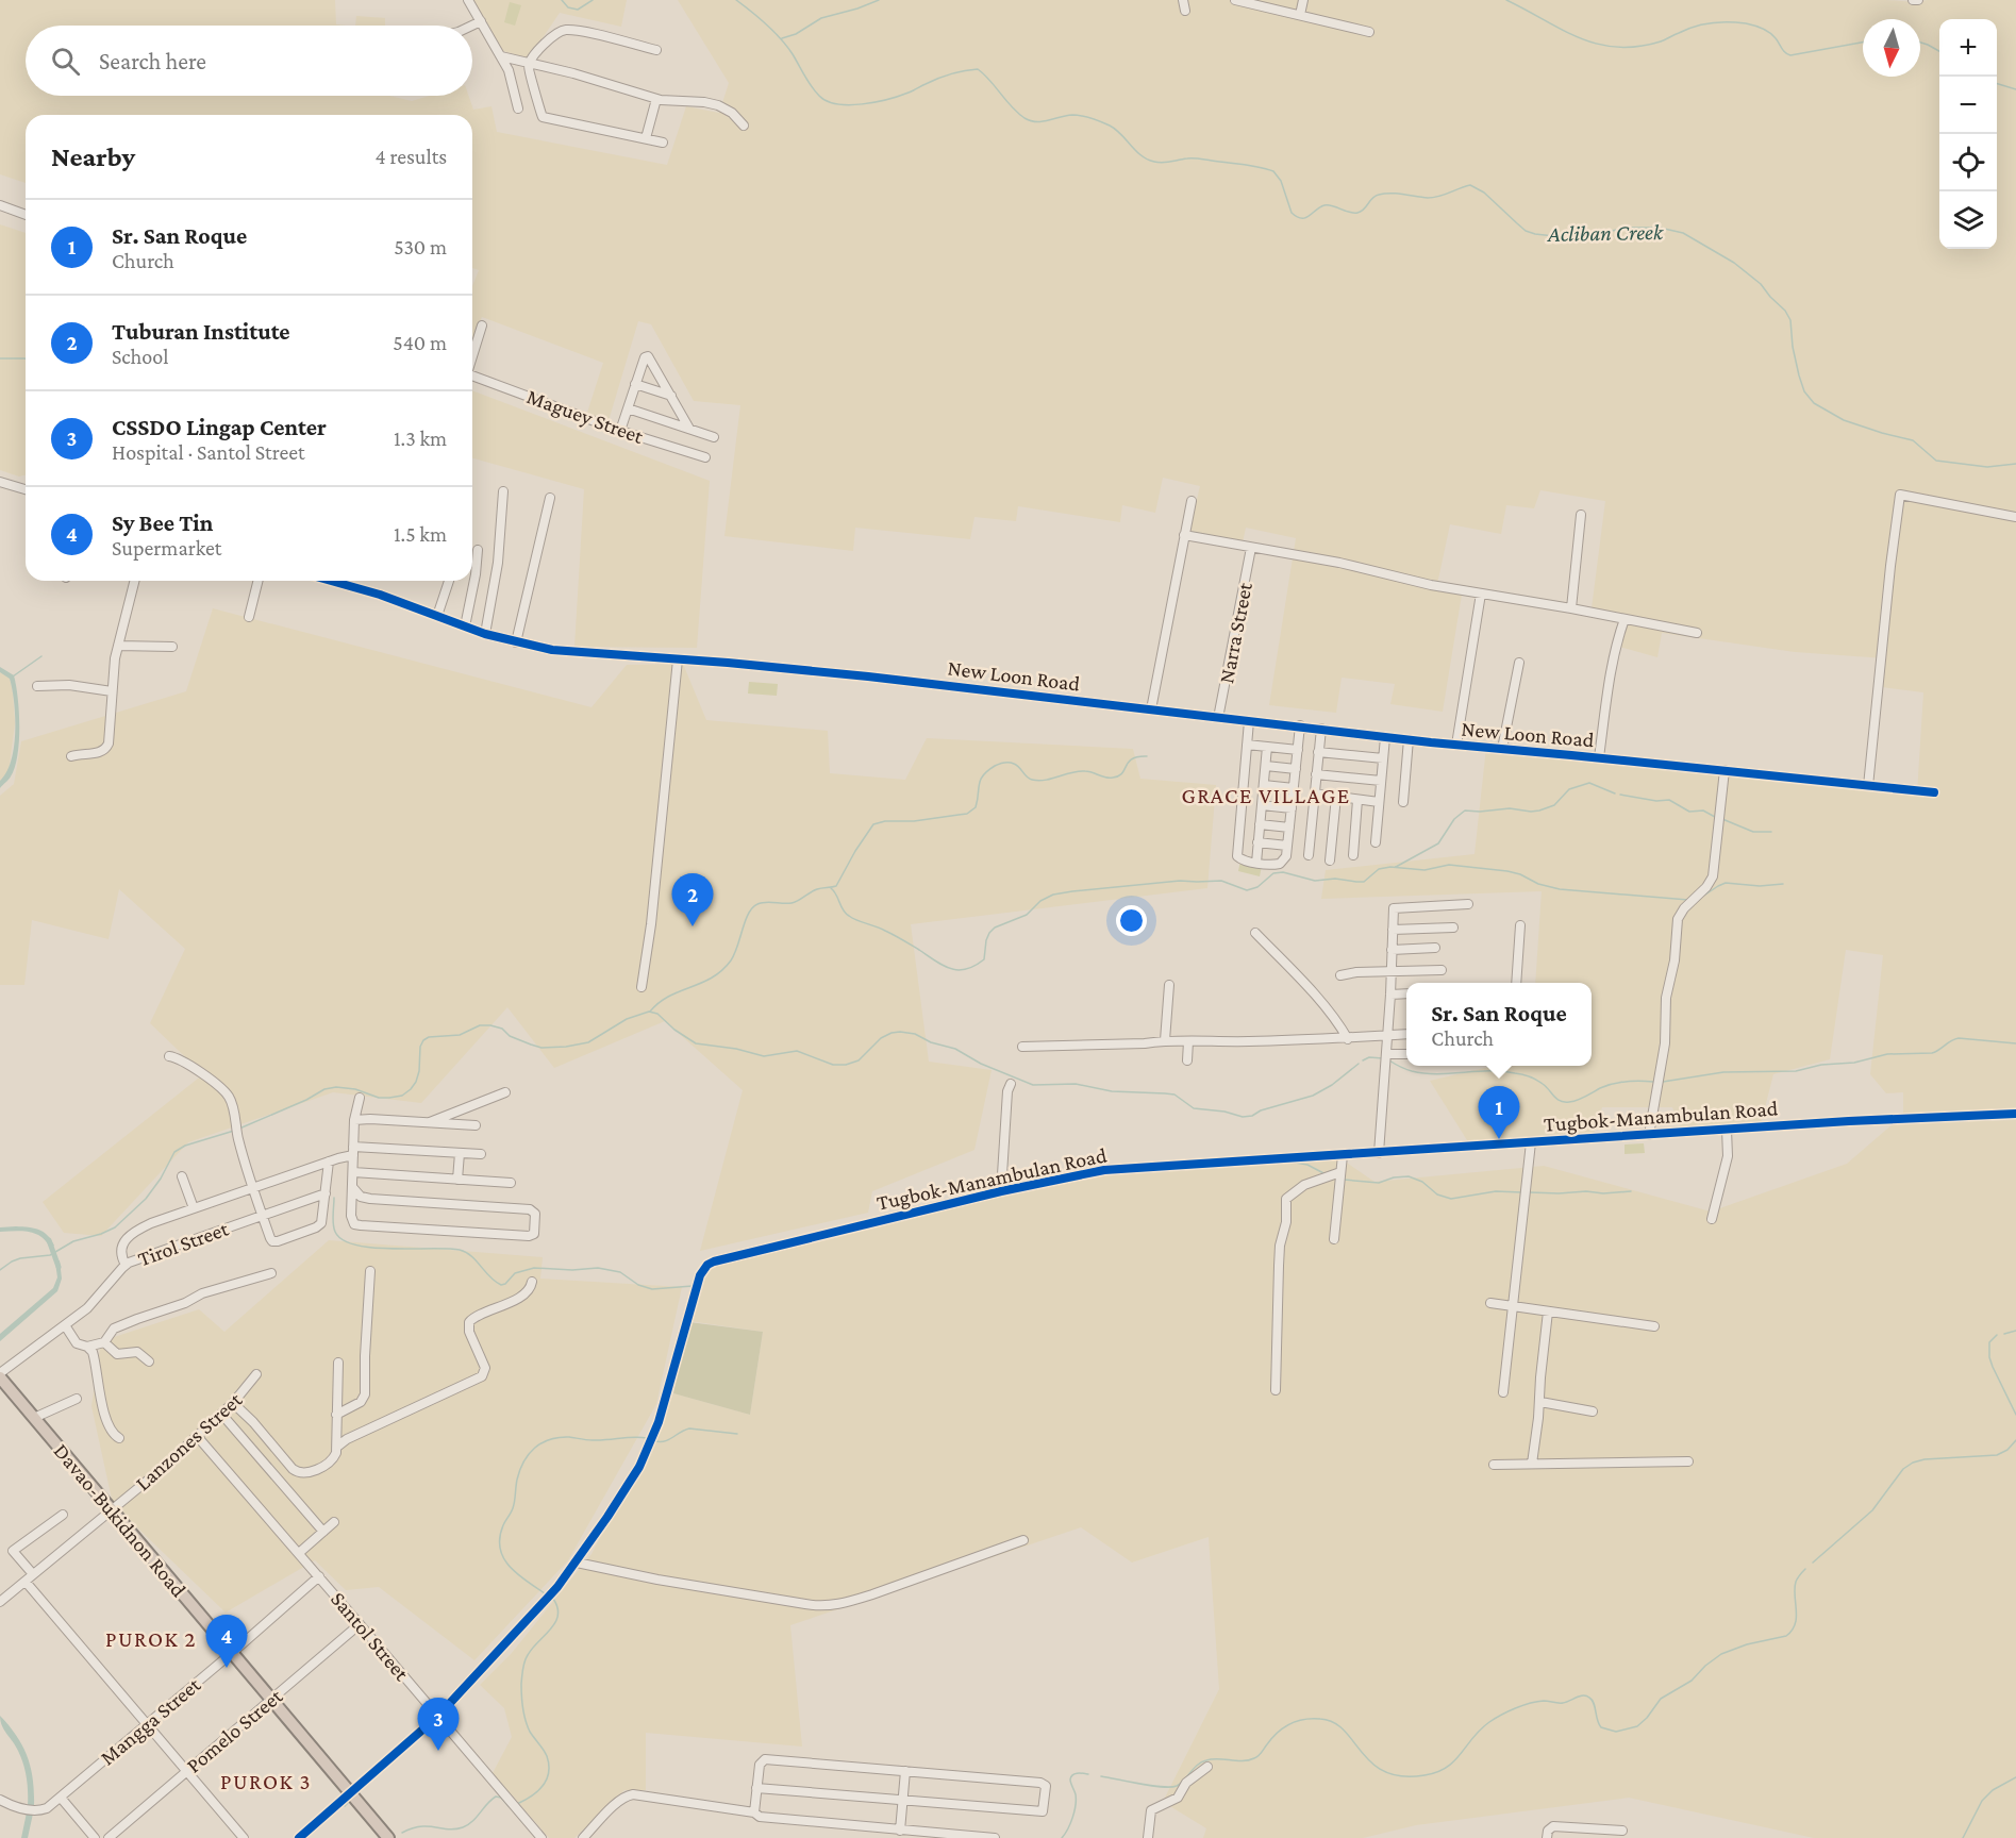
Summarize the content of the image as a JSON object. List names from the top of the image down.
{
  "streets": {
    "highway": ["Davao-Bukidnon Road"],
    "street": [
      "Maguey Street",
      "Narra Street",
      "New Loon Road",
      "Tugbok-Manambulan Road",
      "Tirol Street",
      "Lanzones Street",
      "Santol Street",
      "Mangga Street",
      "Pomelo Street"
    ]
  },
  "crossings": [
    ["Narra Street", "New Loon Road"],
    ["Tugbok-Manambulan Road", "Davao-Bukidnon Road"],
    ["Tugbok-Manambulan Road", "Santol Street"],
    ["Tirol Street", "Davao-Bukidnon Road"],
    ["Lanzones Street", "Davao-Bukidnon Road"],
    ["Lanzones Street", "Santol Street"],
    ["Davao-Bukidnon Road", "Mangga Street"],
    ["Davao-Bukidnon Road", "Pomelo Street"],
    ["Santol Street", "Mangga Street"],
    ["Santol Street", "Pomelo Street"]
  ],
  "districts": ["GRACE VILLAGE", "PUROK 2", "PUROK 3"],
  "water": ["Acliban Creek"],
  "north": "bottom",
  "page": {
    "map_buttons": ["+", "−"],
    "search": "Search here",
    "heading": ["Nearby", "4 results"],
    "list": [
      {
        "mark": "1",
        "name": "Sr. San Roque",
        "note": "Church",
        "value": "530 m"
      },
      {
        "mark": "2",
        "name": "Tuburan Institute",
        "note": "School",
        "value": "540 m"
      },
      {
        "mark": "3",
        "name": "CSSDO Lingap Center",
        "note": "Hospital · Santol Street",
        "value": "1.3 km"
      },
      {
        "mark": "4",
        "name": "Sy Bee Tin",
        "note": "Supermarket",
        "value": "1.5 km"
      }
    ],
    "pins": [
      "2",
      "1",
      "4",
      "3"
    ],
    "popup": ["Sr. San Roque", "Church"]
  }
}
